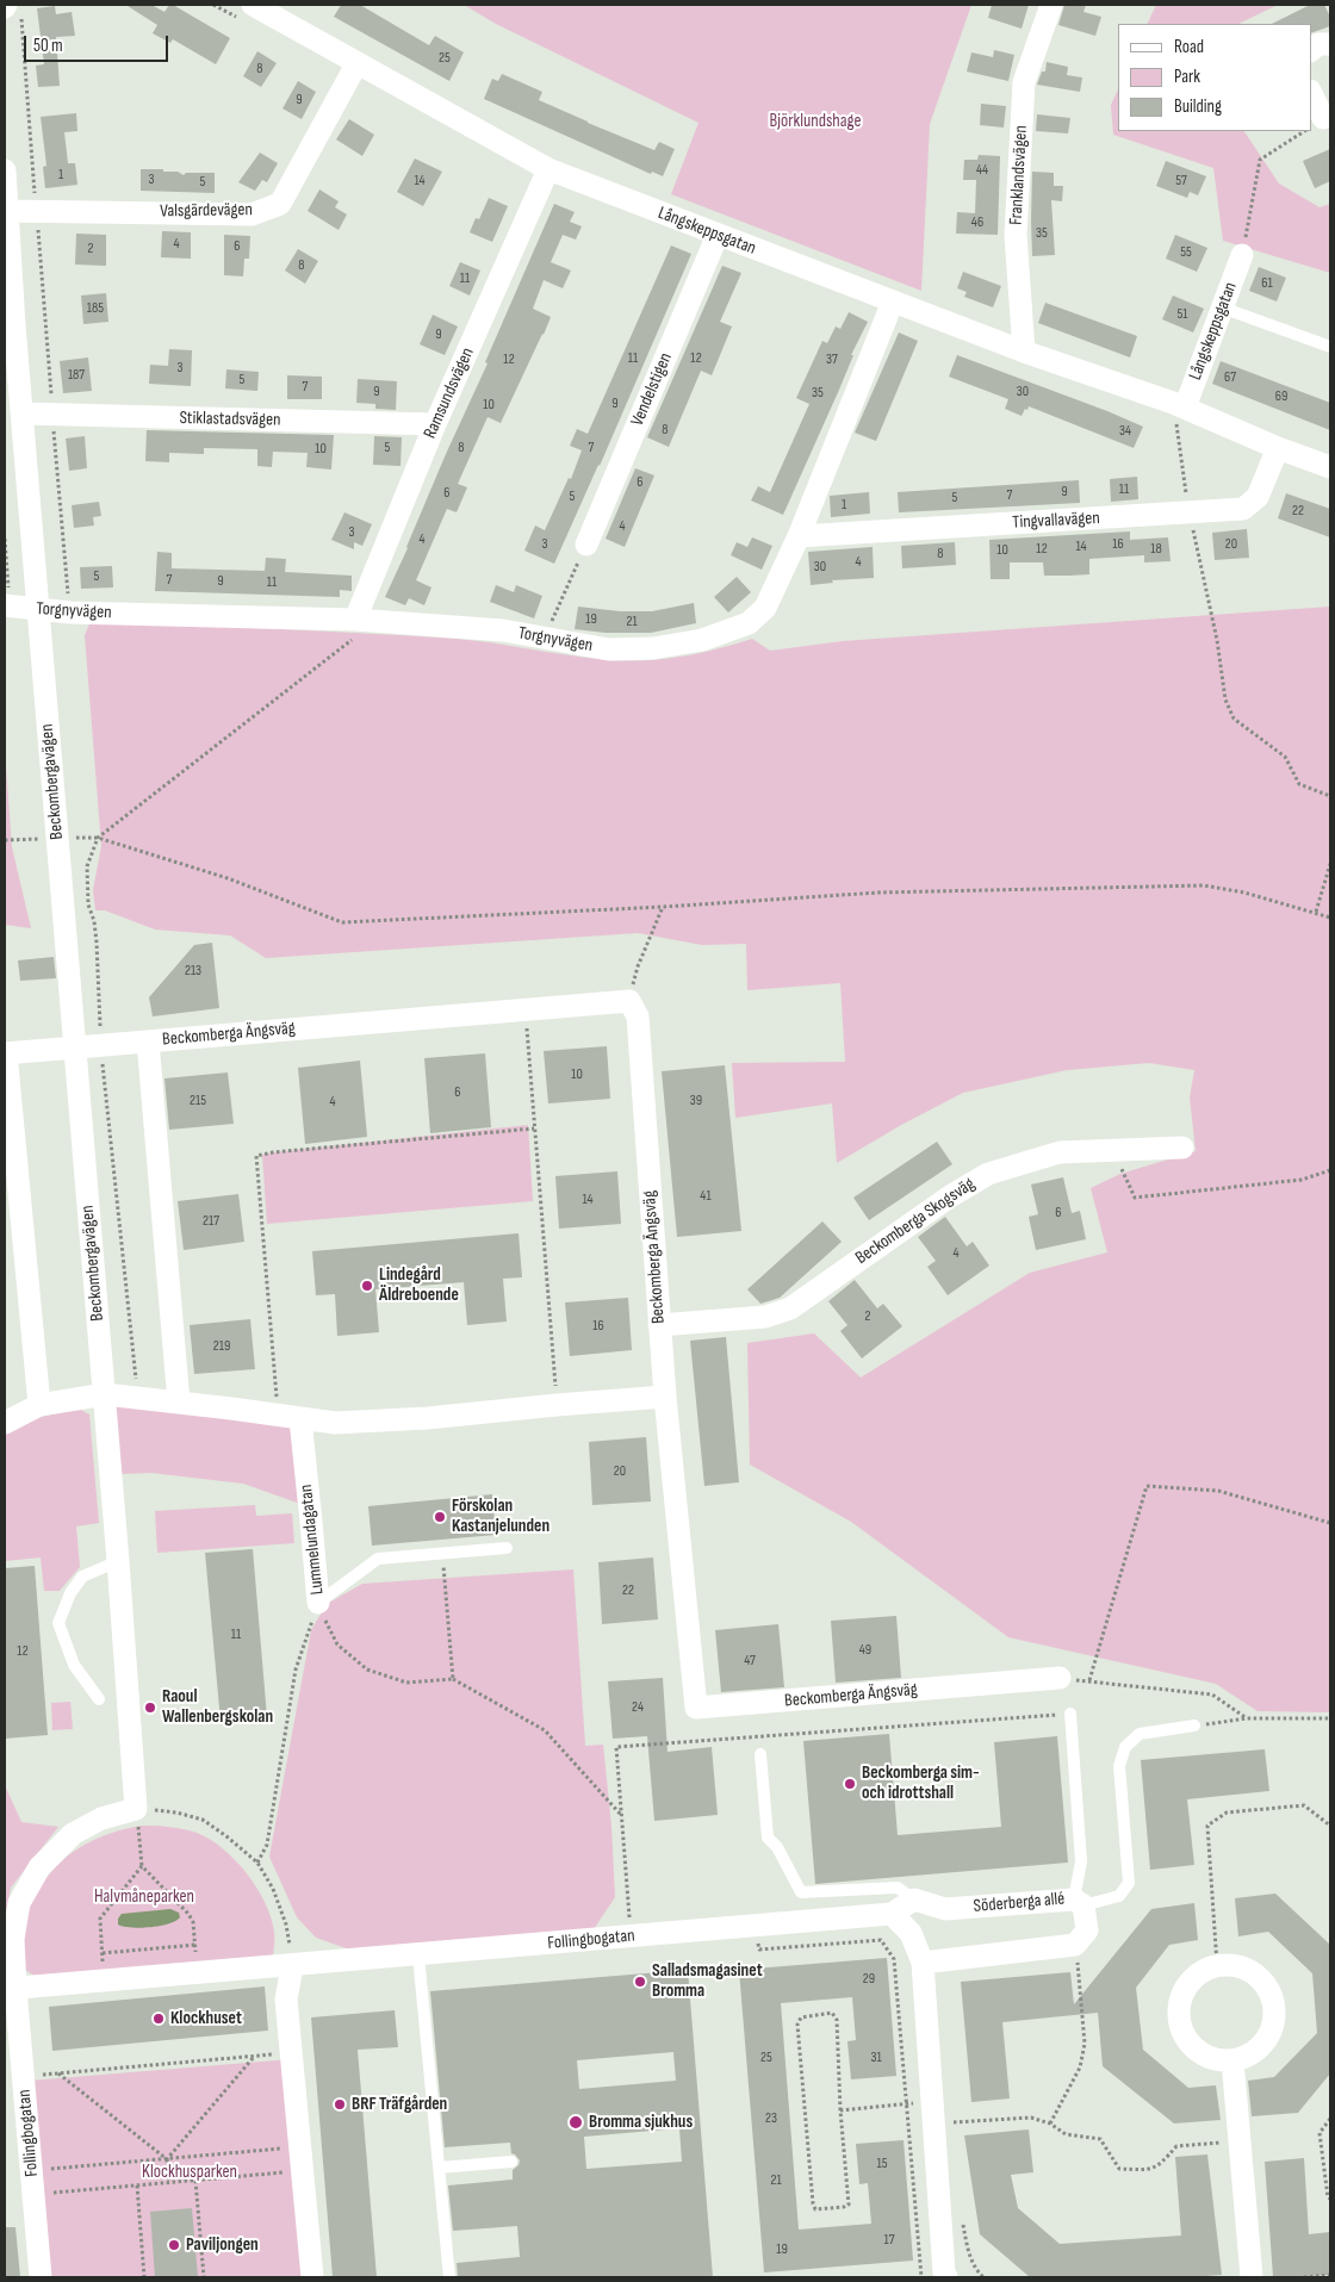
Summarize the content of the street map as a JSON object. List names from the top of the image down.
{
  "streets": {
    "street": [
      "Franklandsvägen",
      "Valsgärdevägen",
      "Långskeppsgatan",
      "Vendelstigen",
      "Ramsundsvägen",
      "Stiklastadsvägen",
      "Tingvallavägen",
      "Torgnyvägen",
      "Beckombergavägen",
      "Beckomberga Ängsväg",
      "Beckomberga Skogsväg",
      "Lummelundagatan",
      "Söderberga allé",
      "Follingbogatan"
    ]
  },
  "crossings": [
    ["Franklandsvägen", "Långskeppsgatan"],
    ["Valsgärdevägen", "Långskeppsgatan"],
    ["Valsgärdevägen", "Beckombergavägen"],
    ["Långskeppsgatan", "Vendelstigen"],
    ["Långskeppsgatan", "Ramsundsvägen"],
    ["Långskeppsgatan", "Tingvallavägen"],
    ["Långskeppsgatan", "Torgnyvägen"],
    ["Ramsundsvägen", "Stiklastadsvägen"],
    ["Ramsundsvägen", "Torgnyvägen"],
    ["Stiklastadsvägen", "Beckombergavägen"],
    ["Tingvallavägen", "Torgnyvägen"],
    ["Torgnyvägen", "Beckombergavägen"],
    ["Beckombergavägen", "Beckomberga Ängsväg"],
    ["Beckomberga Ängsväg", "Beckomberga Skogsväg"]
  ],
  "parks": ["Björklundshage", "Halvmåneparken", "Klockhusparken"],
  "places": [
    "Lindegård Äldreboende",
    "Förskolan Kastanjelunden",
    "Raoul Wallenbergskolan",
    "Beckomberga sim- och idrottshall",
    "Salladsmagasinet Bromma",
    "Klockhuset",
    "BRF Träfgården",
    "Bromma sjukhus",
    "Paviljongen"
  ],
  "house_numbers": [
    "25",
    "8",
    "9",
    "44",
    "1",
    "3",
    "14",
    "57",
    "5",
    "46",
    "35",
    "4",
    "6",
    "2",
    "55",
    "8",
    "11",
    "61",
    "185",
    "51",
    "9",
    "11",
    "12",
    "12",
    "37",
    "3",
    "187",
    "67",
    "5",
    "7",
    "9",
    "30",
    "35",
    "69",
    "9",
    "10",
    "8",
    "34",
    "5",
    "8",
    "7",
    "10",
    "6",
    "11",
    "9",
    "6",
    "7",
    "5",
    "5",
    "1",
    "22",
    "4",
    "3",
    "4",
    "3",
    "16",
    "20",
    "14",
    "12",
    "18",
    "10",
    "8",
    "4",
    "30",
    "5",
    "7",
    "9",
    "11",
    "19",
    "21",
    "213",
    "10",
    "6",
    "215",
    "39",
    "4",
    "41",
    "14",
    "6",
    "217",
    "4",
    "2",
    "16",
    "219",
    "20",
    "22",
    "11",
    "49",
    "12",
    "47",
    "24",
    "29",
    "25",
    "31",
    "23",
    "15",
    "21",
    "17",
    "19"
  ],
  "legend": ["Road", "Park", "Building"],
  "scale_bar": "50 m"
}
